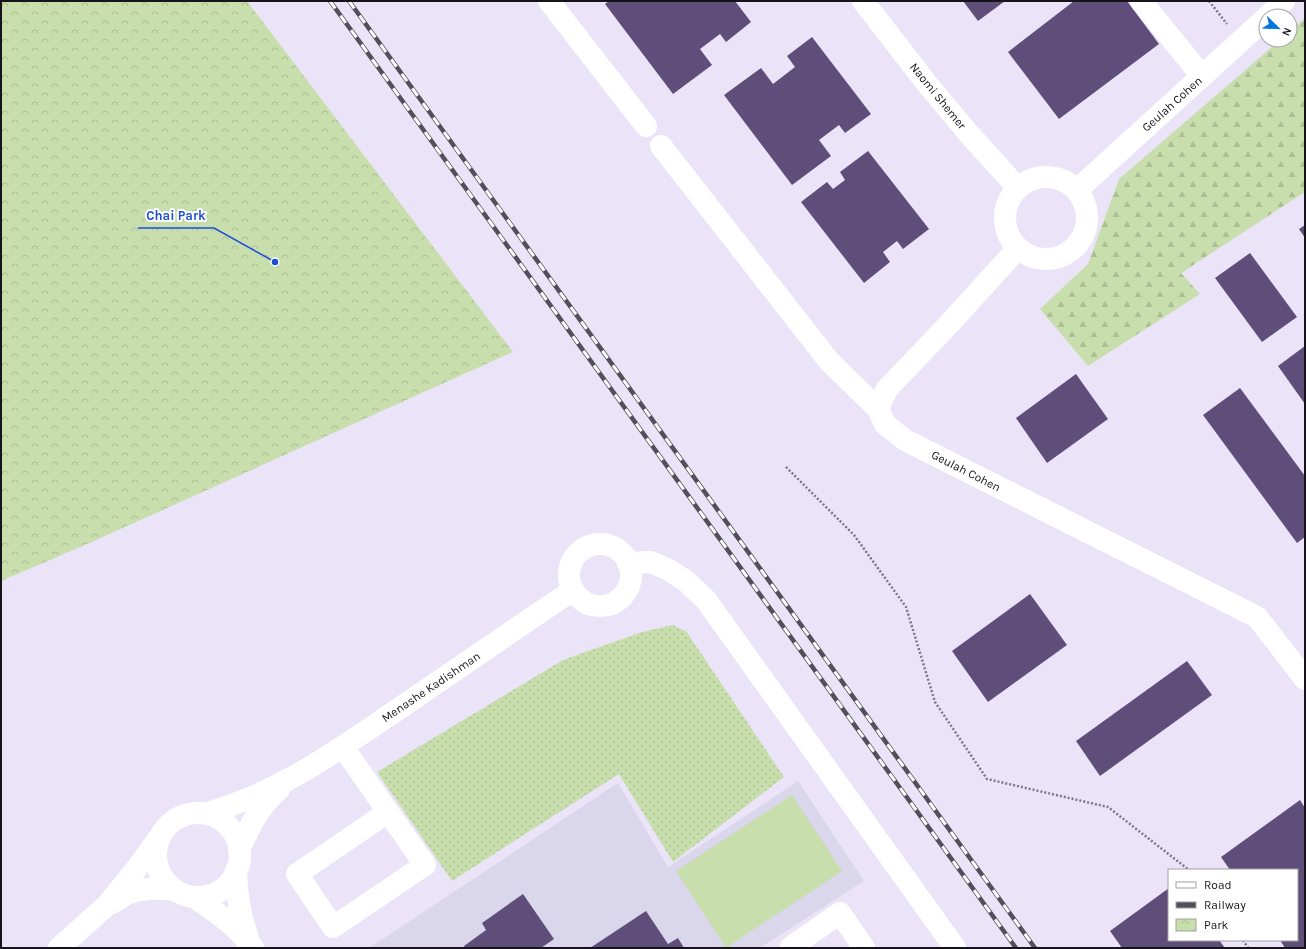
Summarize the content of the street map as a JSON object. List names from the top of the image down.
{
  "streets": {
    "street": ["Naomi Shemer", "Geulah Cohen", "Menashe Kadishman"]
  },
  "crossings": [
    ["Naomi Shemer", "Geulah Cohen"]
  ],
  "places": ["Chai Park"],
  "legend": ["Road", "Railway", "Park"],
  "north": "bottom right"
}
